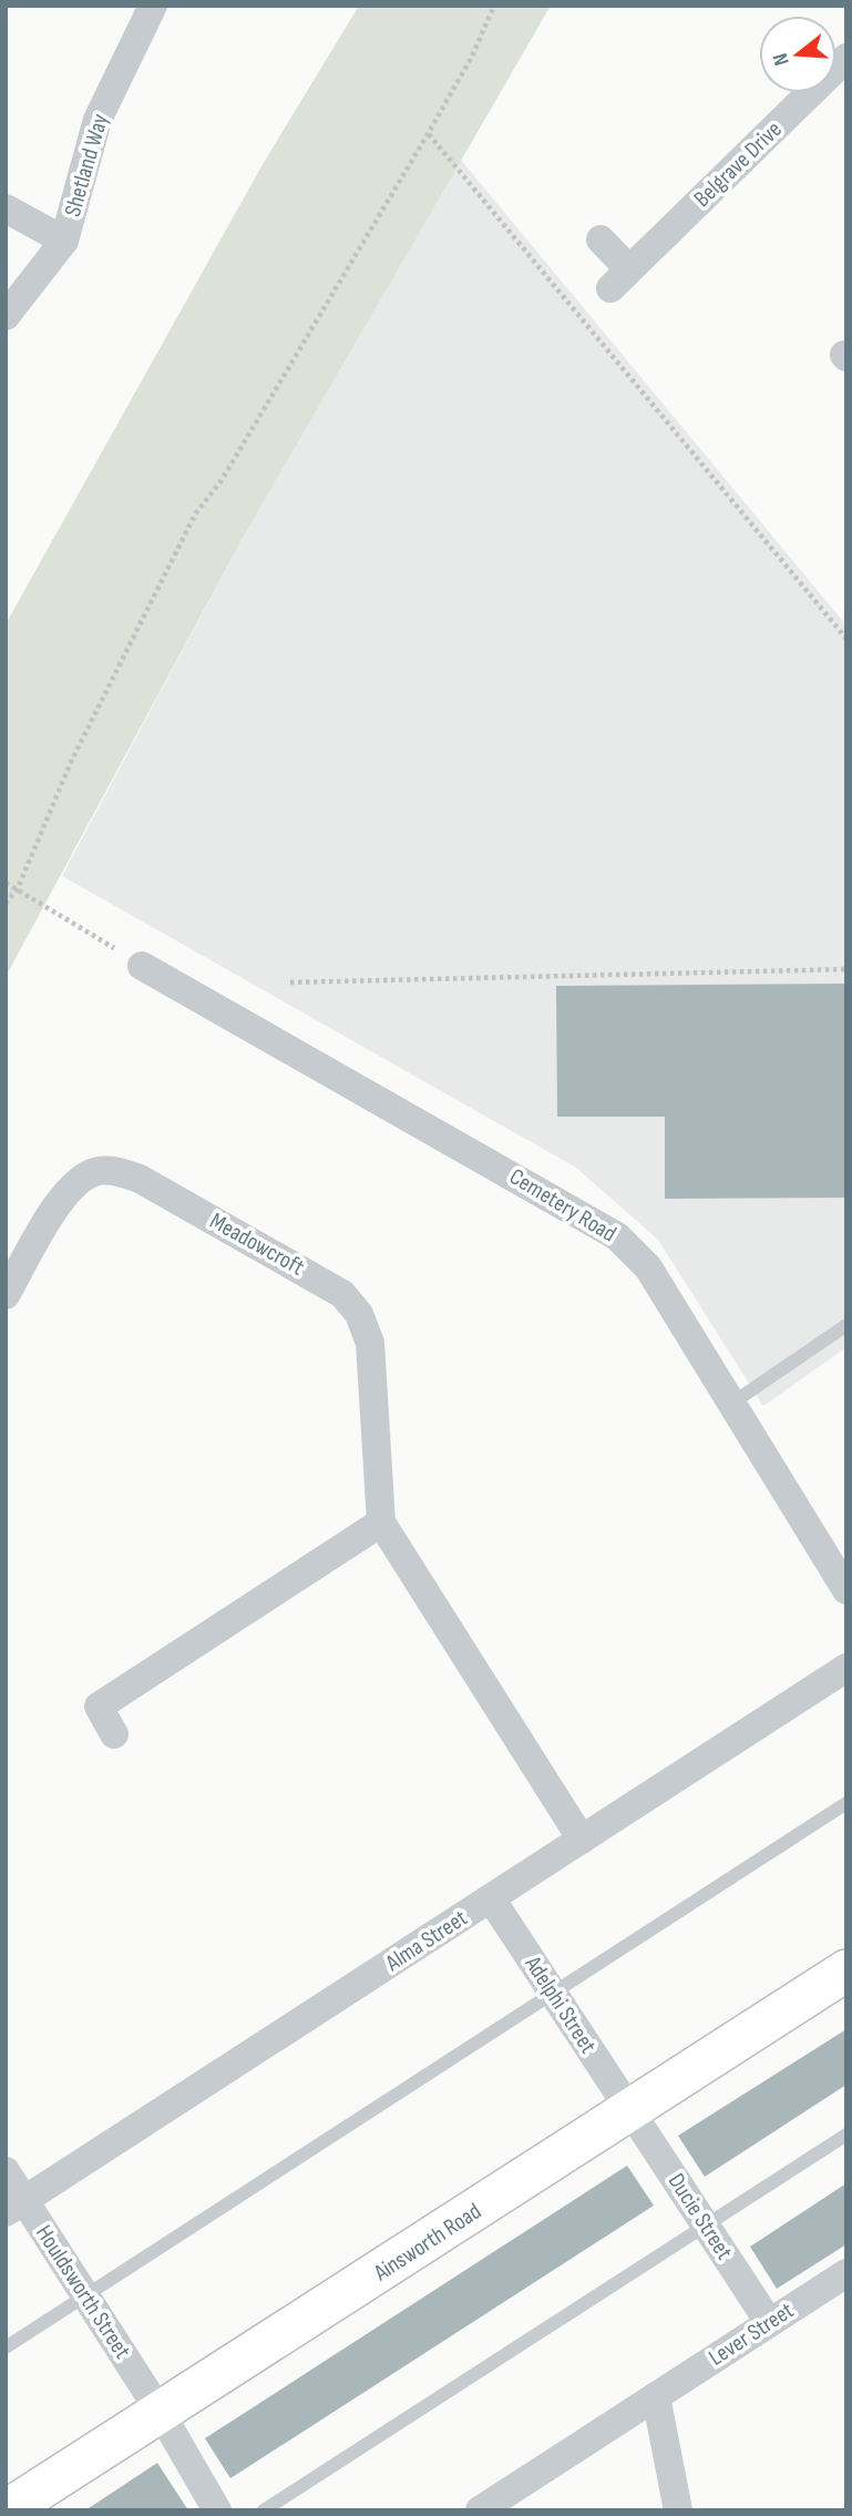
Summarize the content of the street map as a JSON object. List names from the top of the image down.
{
  "streets": {
    "main road": ["Ainsworth Road"],
    "street": [
      "Belgrave Drive",
      "Shetland Way",
      "Cemetery Road",
      "Meadowcroft",
      "Alma Street",
      "Adelphi Street",
      "Ducie Street",
      "Houldsworth Street",
      "Lever Street"
    ]
  },
  "crossings": [
    ["Meadowcroft", "Alma Street"],
    ["Alma Street", "Adelphi Street"],
    ["Alma Street", "Houldsworth Street"],
    ["Adelphi Street", "Ducie Street"],
    ["Adelphi Street", "Ainsworth Road"],
    ["Ducie Street", "Ainsworth Road"],
    ["Ducie Street", "Lever Street"],
    ["Ainsworth Road", "Houldsworth Street"]
  ],
  "north": "left"
}
